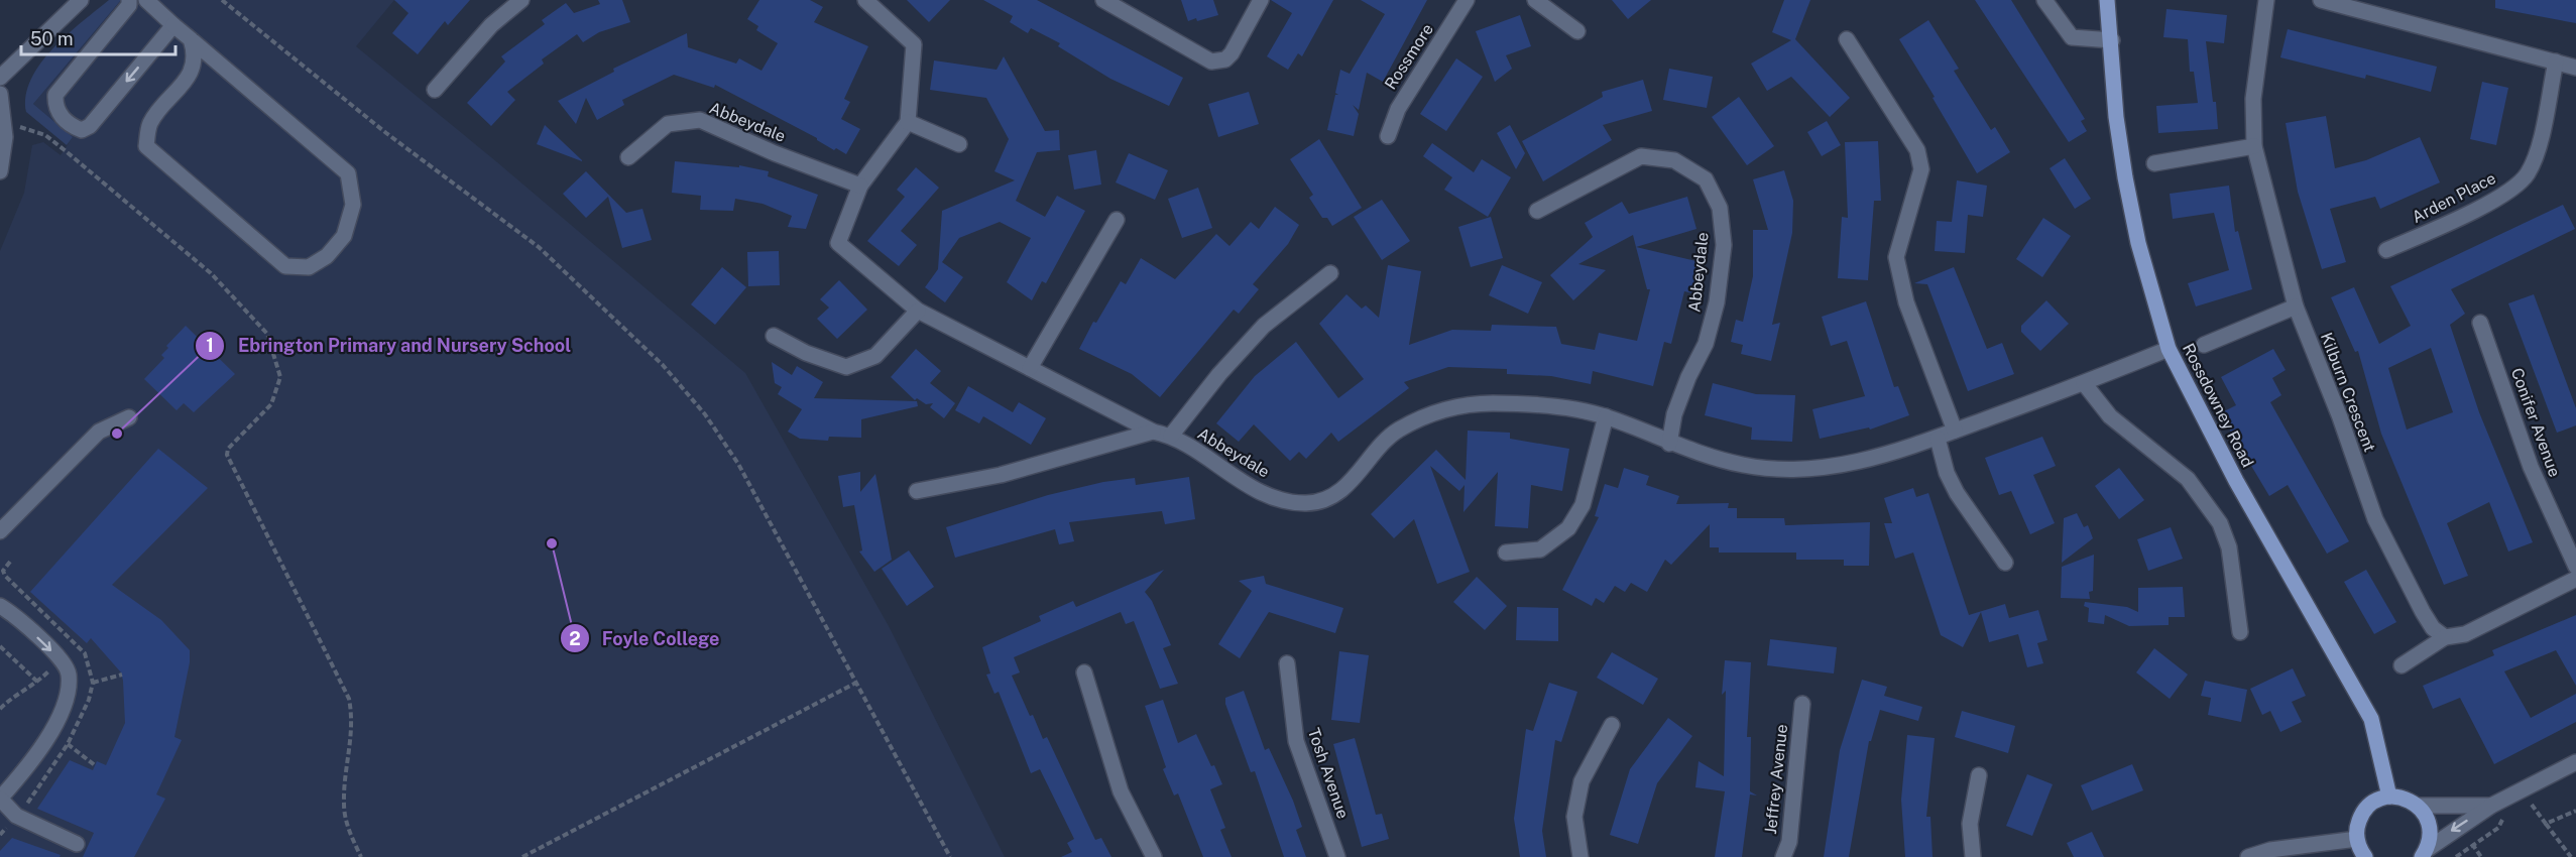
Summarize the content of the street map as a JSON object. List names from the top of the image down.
{
  "streets": {
    "main road": ["Rossdowney Road"],
    "street": [
      "Rossmore",
      "Abbeydale",
      "Arden Place",
      "Kilburn Crescent",
      "Conifer Avenue",
      "Tosh Avenue",
      "Jeffrey Avenue"
    ]
  },
  "crossings": [
    ["Abbeydale", "Rossdowney Road"]
  ],
  "places": ["Ebrington Primary and Nursery School", "Foyle College"],
  "scale_bar": "50 m"
}
